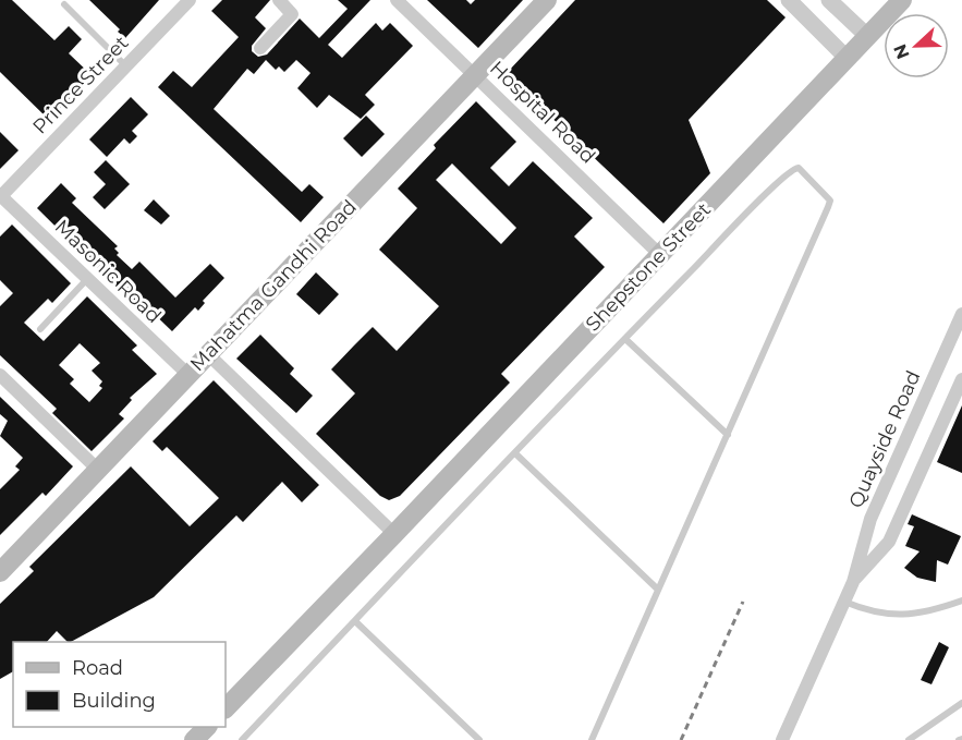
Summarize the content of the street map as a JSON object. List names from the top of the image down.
{
  "streets": {
    "main road": ["Shepstone Street", "Mahatma Gandhi Road"],
    "street": [
      "Prince Street",
      "Hospital Road",
      "Masonic Road",
      "Quayside Road"
    ]
  },
  "crossings": [
    ["Prince Street", "Masonic Road"],
    ["Hospital Road", "Shepstone Street"],
    ["Hospital Road", "Mahatma Gandhi Road"],
    ["Masonic Road", "Mahatma Gandhi Road"]
  ],
  "legend": ["Road", "Building"],
  "north": "left"
}
